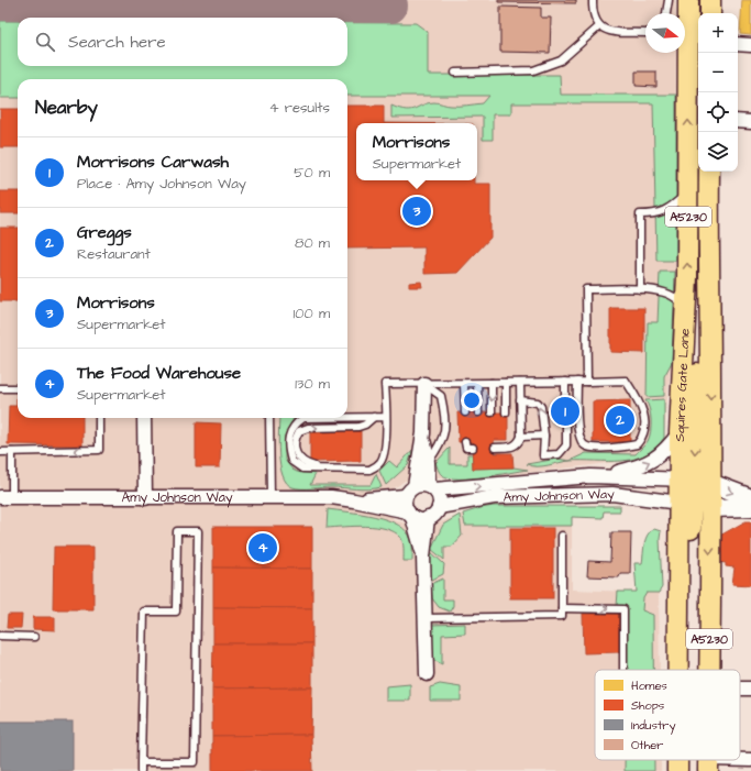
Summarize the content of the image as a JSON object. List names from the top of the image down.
{
  "streets": {
    "main road": ["A5230", "Squires Gate Lane"],
    "street": ["Amy Johnson Way"]
  },
  "crossings": [
    ["Squires Gate Lane", "Amy Johnson Way"]
  ],
  "legend": [
    "Homes",
    "Shops",
    "Industry",
    "Other"
  ],
  "north": "right",
  "page": {
    "map_buttons": ["+", "−"],
    "search": "Search here",
    "heading": ["Nearby", "4 results"],
    "popup": ["Morrisons", "Supermarket"],
    "list": [
      {
        "mark": "1",
        "name": "Morrisons Carwash",
        "note": "Place · Amy Johnson Way",
        "value": "50 m"
      },
      {
        "mark": "2",
        "name": "Greggs",
        "note": "Restaurant",
        "value": "80 m"
      },
      {
        "mark": "3",
        "name": "Morrisons",
        "note": "Supermarket",
        "value": "100 m"
      },
      {
        "mark": "4",
        "name": "The Food Warehouse",
        "note": "Supermarket",
        "value": "130 m"
      }
    ],
    "pins": [
      "3",
      "1",
      "2",
      "4"
    ]
  }
}
